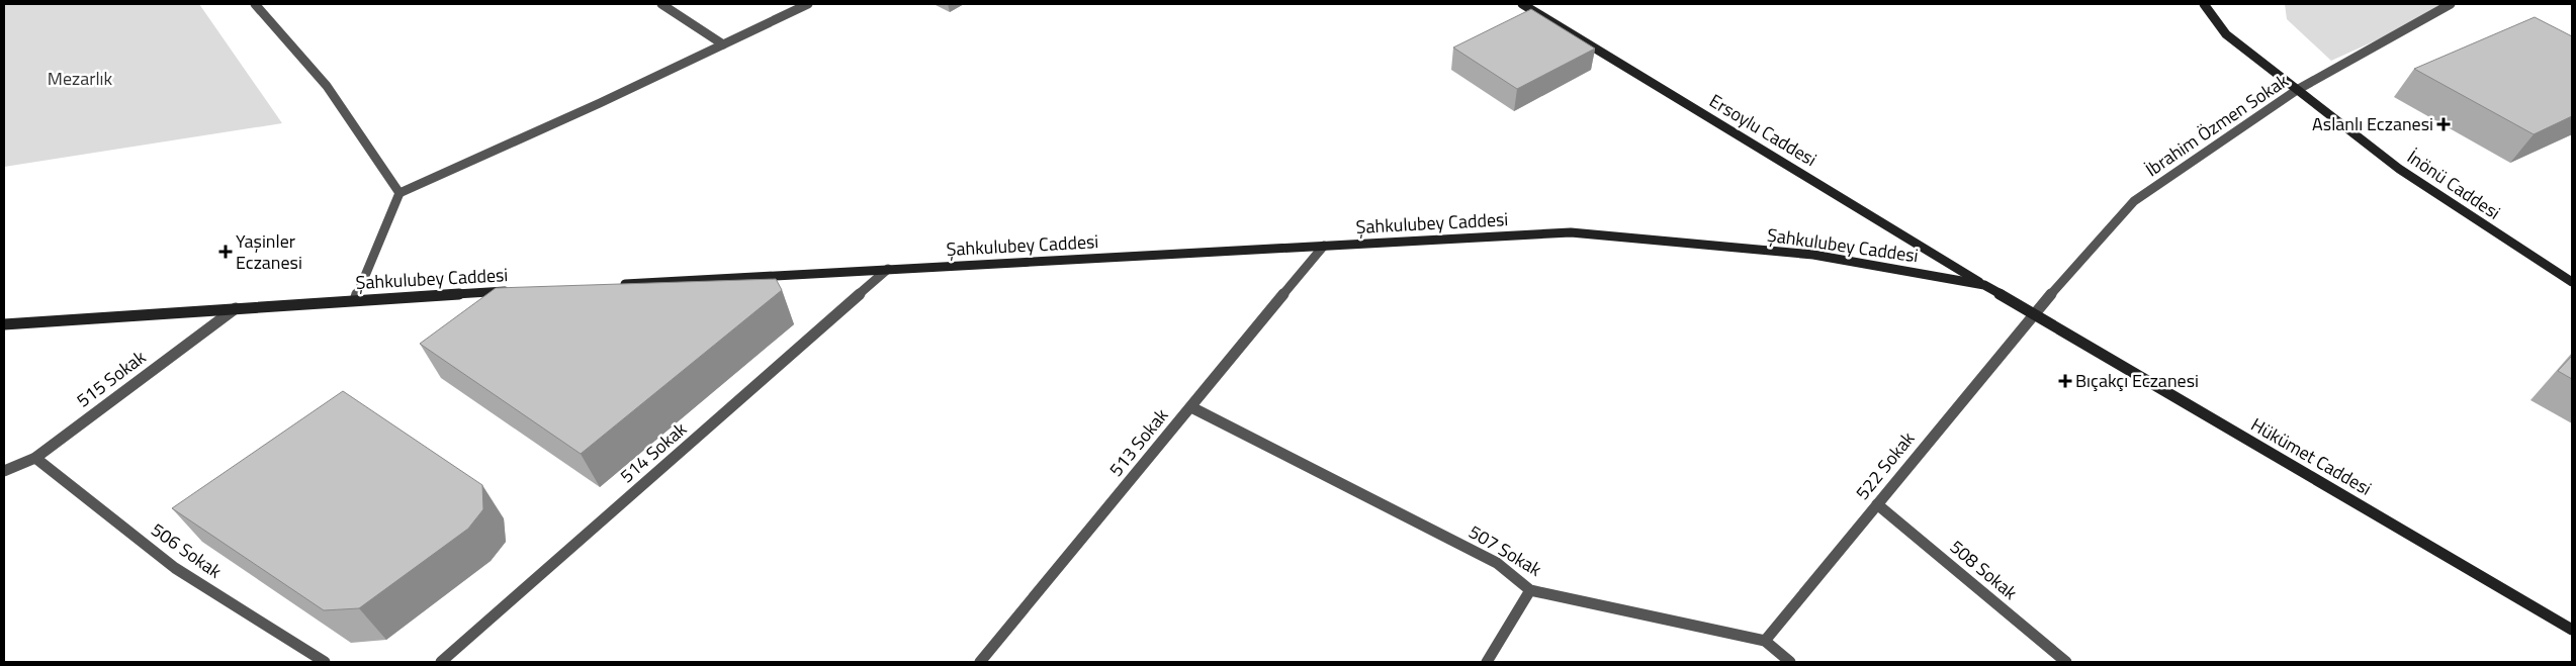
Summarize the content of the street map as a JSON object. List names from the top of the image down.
{
  "streets": {
    "street": [
      "İbrahim Özmen Sokak",
      "Ersoylu Caddesi",
      "İnönü Caddesi",
      "Şahkulubey Caddesi",
      "515 Sokak",
      "513 Sokak",
      "514 Sokak",
      "Hükümet Caddesi",
      "522 Sokak",
      "506 Sokak",
      "507 Sokak",
      "508 Sokak"
    ]
  },
  "crossings": [
    ["İbrahim Özmen Sokak", "İnönü Caddesi"],
    ["İbrahim Özmen Sokak", "Şahkulubey Caddesi"],
    ["İbrahim Özmen Sokak", "Hükümet Caddesi"],
    ["İbrahim Özmen Sokak", "522 Sokak"],
    ["Ersoylu Caddesi", "Şahkulubey Caddesi"],
    ["Şahkulubey Caddesi", "515 Sokak"],
    ["Şahkulubey Caddesi", "513 Sokak"],
    ["Şahkulubey Caddesi", "514 Sokak"],
    ["Şahkulubey Caddesi", "Hükümet Caddesi"],
    ["Şahkulubey Caddesi", "522 Sokak"],
    ["515 Sokak", "506 Sokak"],
    ["513 Sokak", "507 Sokak"],
    ["Hükümet Caddesi", "522 Sokak"],
    ["522 Sokak", "507 Sokak"],
    ["522 Sokak", "508 Sokak"]
  ],
  "parks": ["Mezarlık"],
  "places": {
    "health": ["Aslanlı Eczanesi", "Yaşinler Eczanesi", "Bıçakçı Eczanesi"]
  }
}
